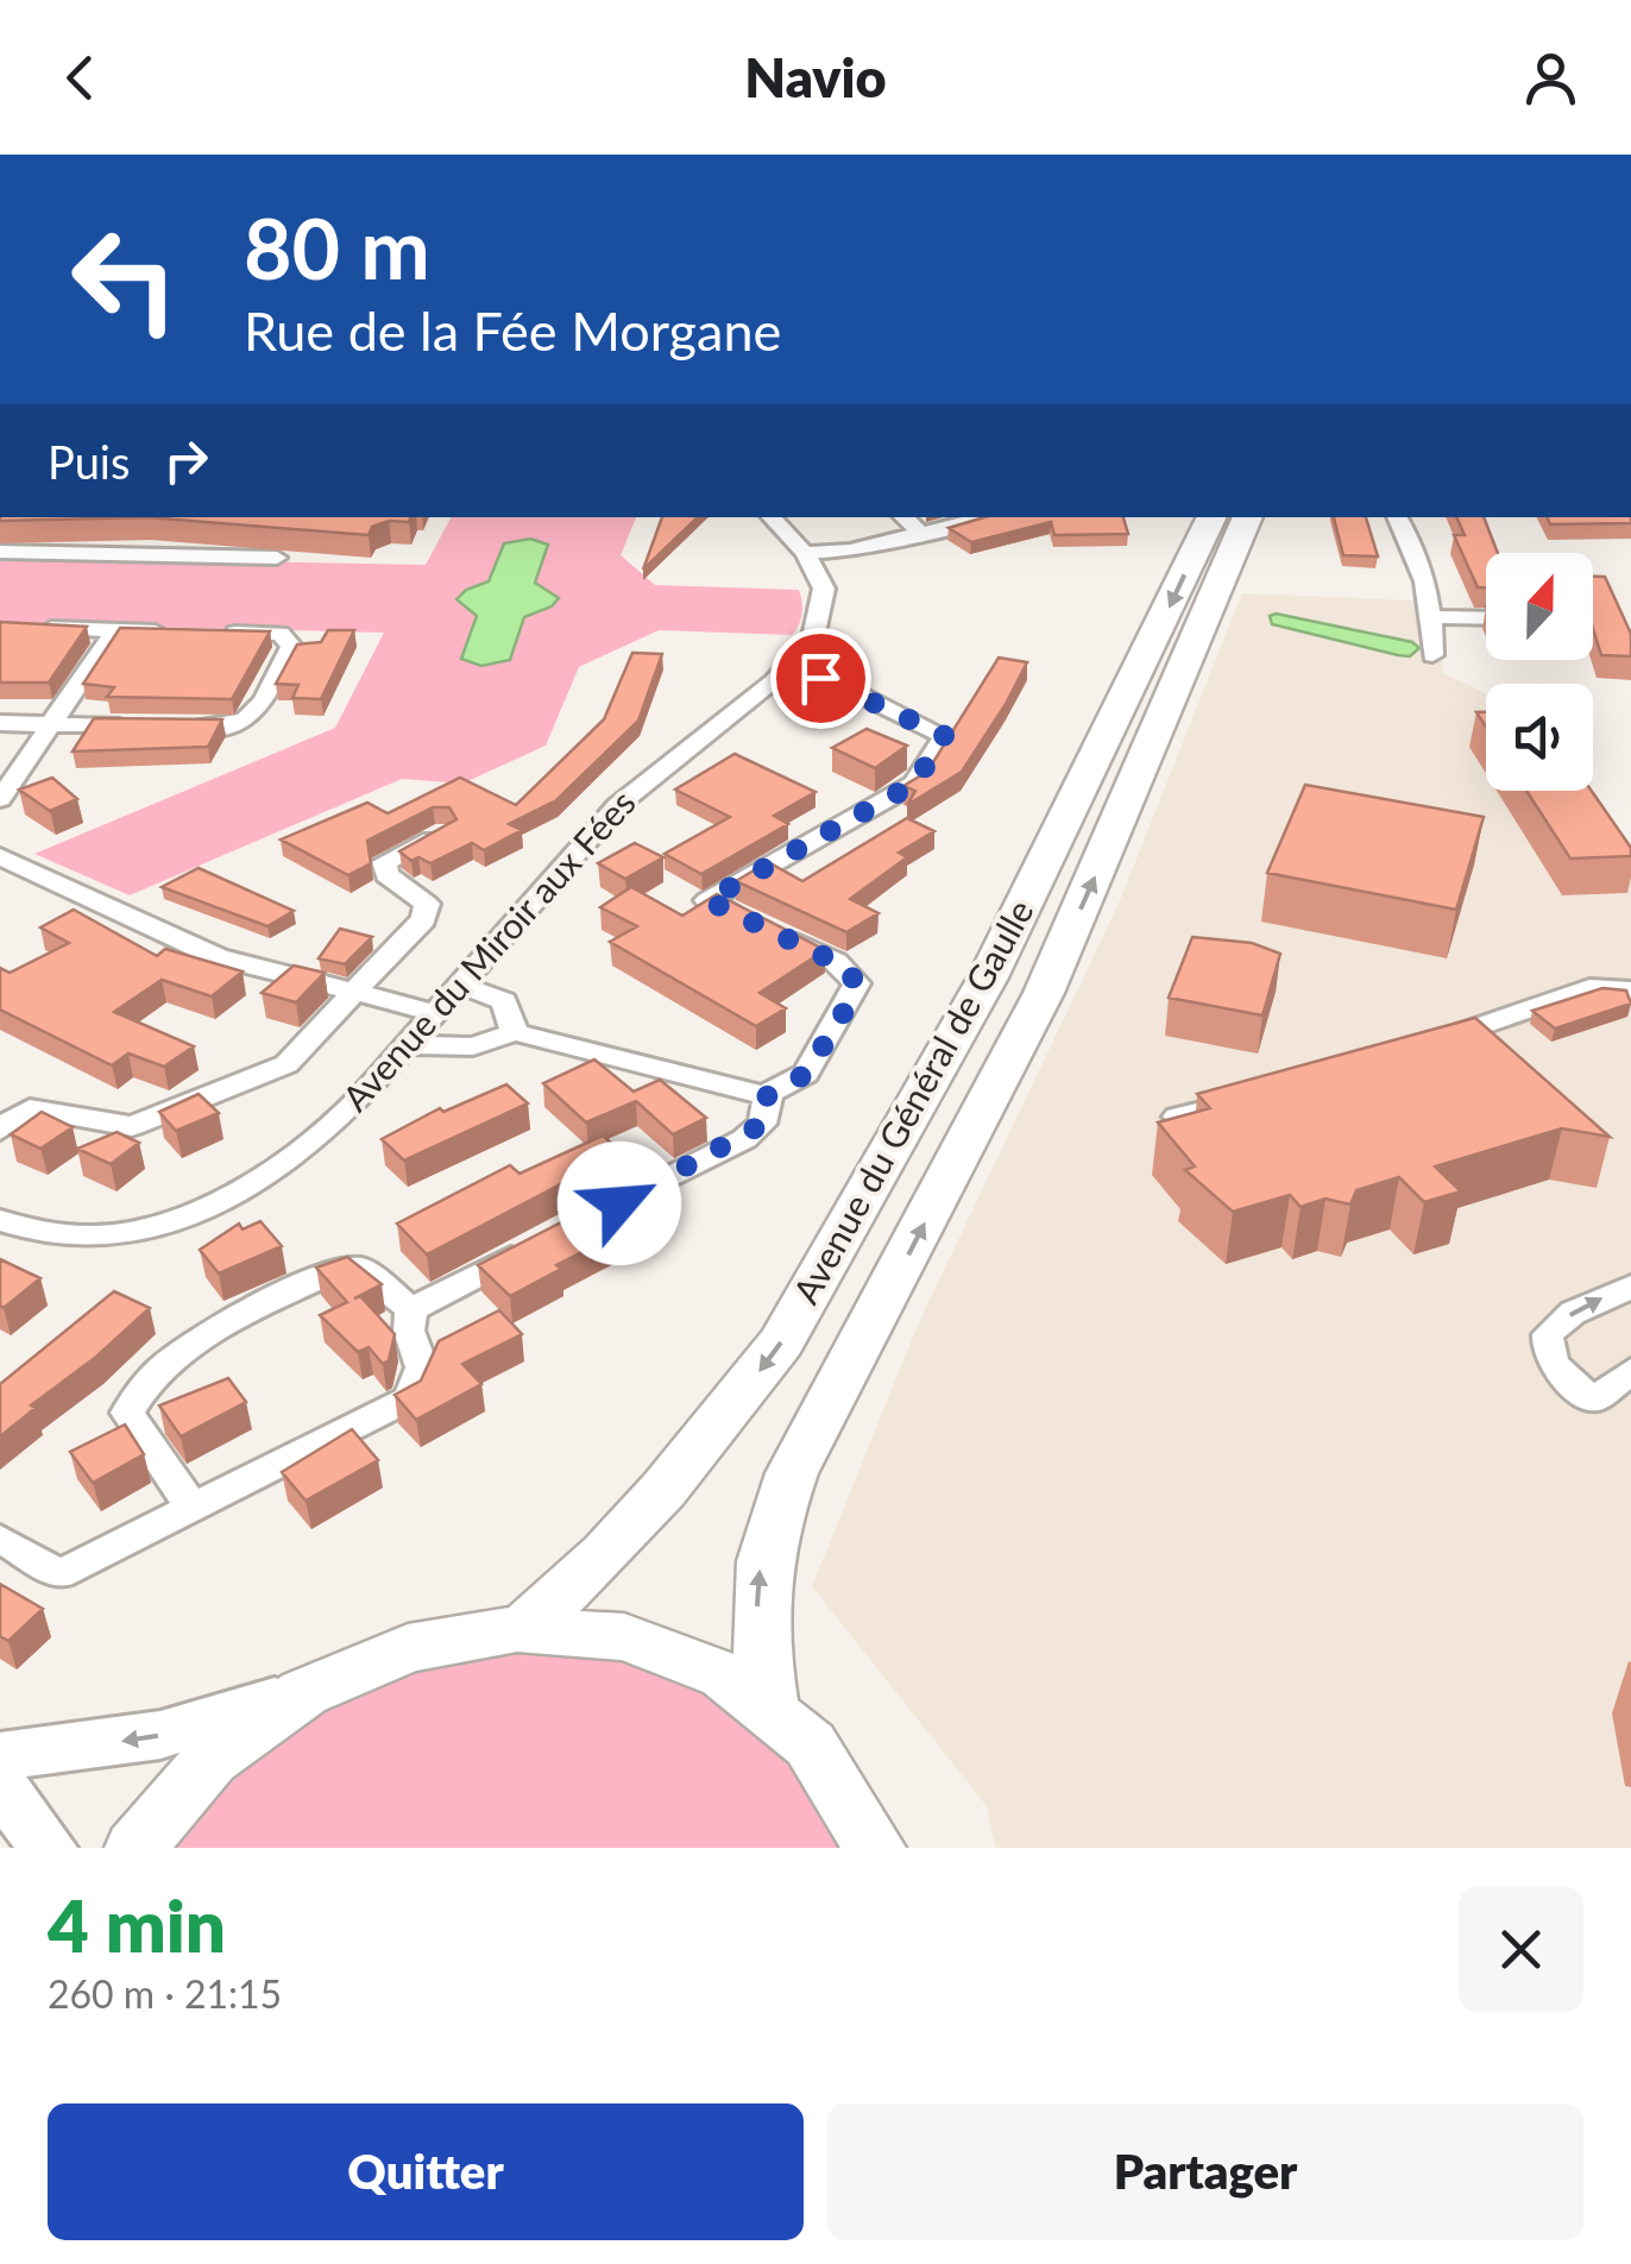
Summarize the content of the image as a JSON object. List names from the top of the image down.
{
  "streets": {
    "main road": ["Avenue du Général de Gaulle"],
    "street": ["Avenue du Miroir aux Fées"]
  },
  "north": "top",
  "page": {
    "header": "Navio",
    "turn": ["80 m", "Rue de la Fée Morgane"],
    "then": "Puis",
    "heading": ["4 min", "260 m · 21:15"],
    "buttons": ["Quitter", "Partager"]
  }
}
